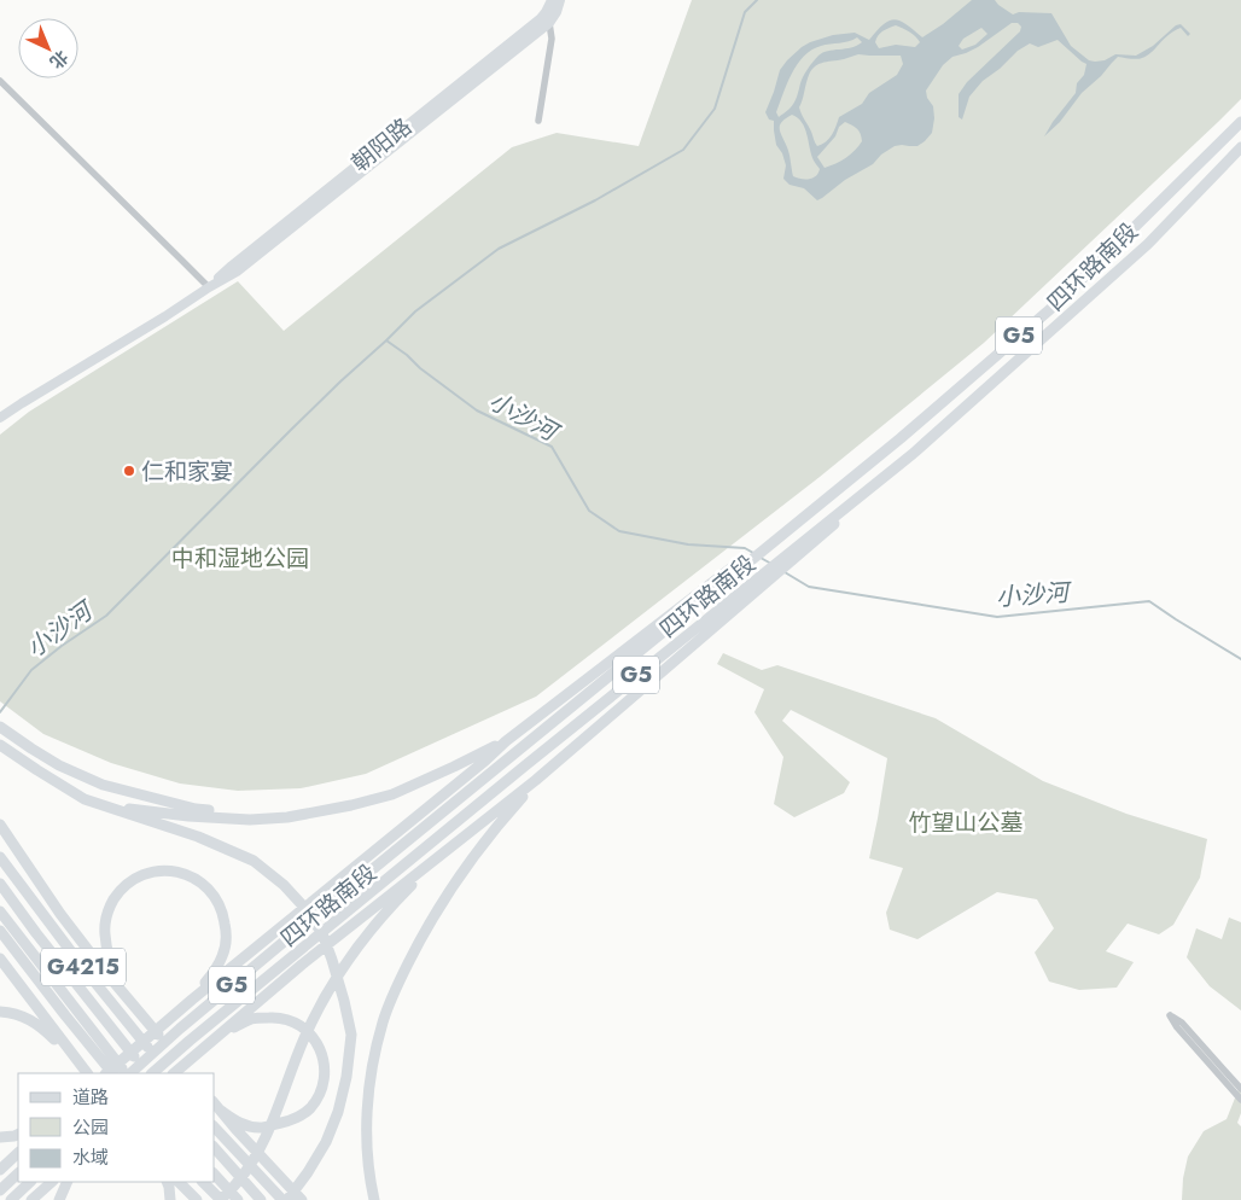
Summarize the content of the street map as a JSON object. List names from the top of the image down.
{
  "streets": {
    "highway": ["四环路南段", "G5", "G4215"],
    "main road": ["朝阳路"]
  },
  "water": ["小沙河"],
  "parks": ["中和湿地公园", "竹望山公墓"],
  "places": ["仁和家宴"],
  "legend": ["道路", "公园", "水域"],
  "north": "bottom right"
}
